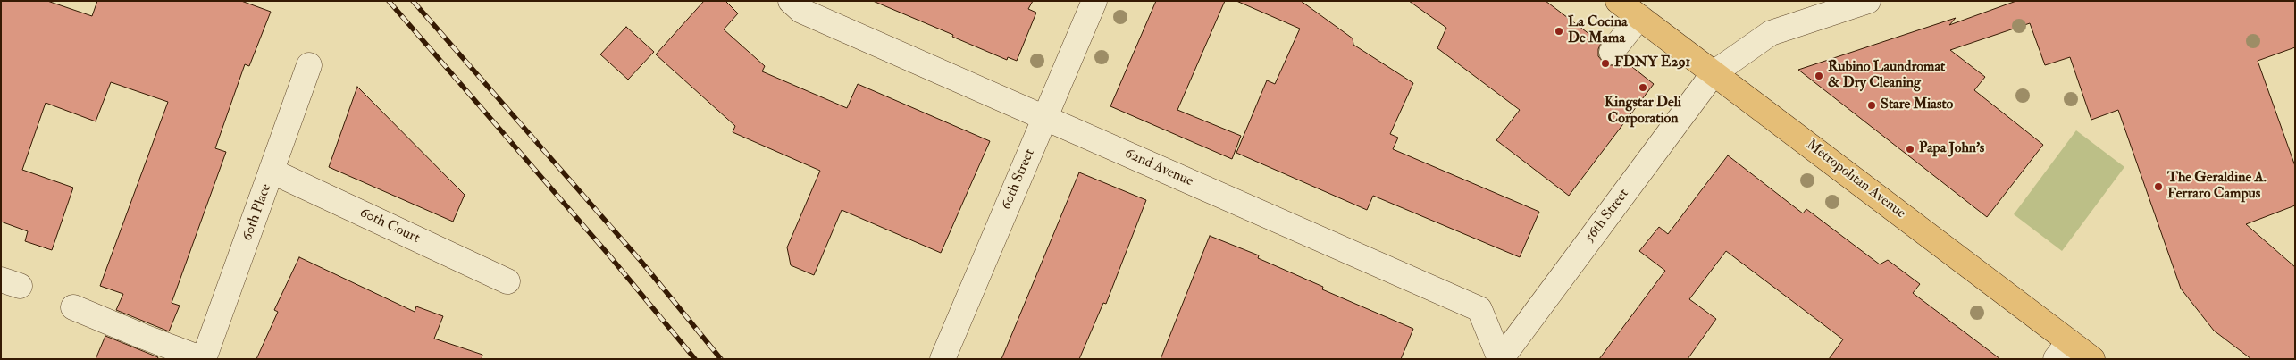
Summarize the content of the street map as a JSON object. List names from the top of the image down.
{
  "streets": {
    "main road": ["Metropolitan Avenue"],
    "street": [
      "62nd Avenue",
      "60th Street",
      "60th Place",
      "56th Street",
      "60th Court"
    ]
  },
  "crossings": [
    ["62nd Avenue", "60th Street"],
    ["62nd Avenue", "56th Street"],
    ["Metropolitan Avenue", "56th Street"],
    ["60th Place", "60th Court"]
  ],
  "places": [
    "La Cocina De Mama",
    "FDNY E291",
    "Rubino Laundromat & Dry Cleaning",
    "Kingstar Deli Corporation",
    "Stare Miasto",
    "Papa John's",
    "The Geraldine A. Ferraro Campus"
  ]
}
